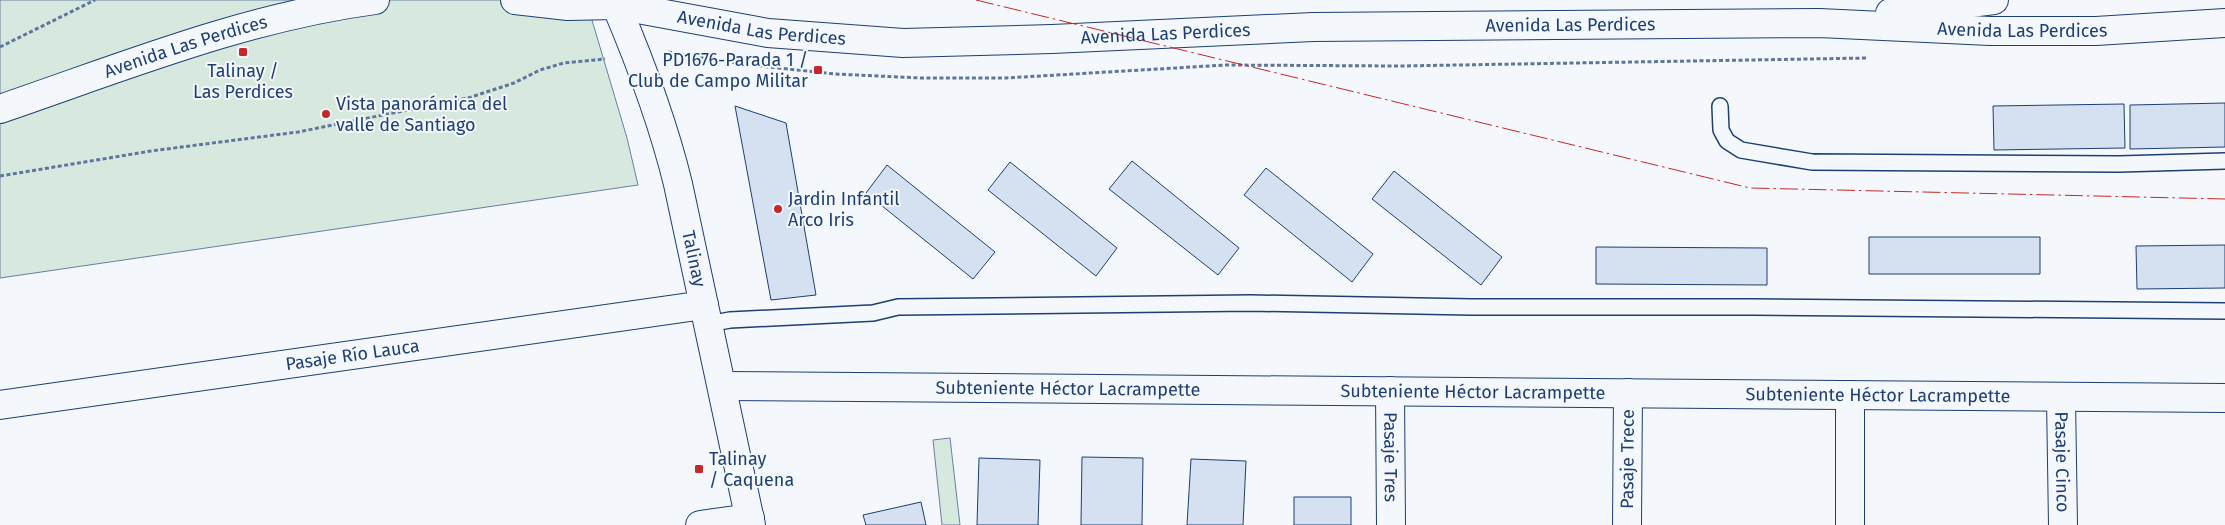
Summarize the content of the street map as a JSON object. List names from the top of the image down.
{
  "streets": {
    "street": [
      "Avenida Las Perdices",
      "Talinay",
      "Pasaje Río Lauca",
      "Subteniente Héctor Lacrampette",
      "Pasaje Tres",
      "Pasaje Trece",
      "Pasaje Cinco"
    ]
  },
  "crossings": [
    ["Avenida Las Perdices", "Talinay"],
    ["Talinay", "Pasaje Río Lauca"],
    ["Talinay", "Subteniente Héctor Lacrampette"],
    ["Subteniente Héctor Lacrampette", "Pasaje Tres"],
    ["Subteniente Héctor Lacrampette", "Pasaje Trece"],
    ["Subteniente Héctor Lacrampette", "Pasaje Cinco"]
  ],
  "places": {
    "transit": ["Talinay / Las Perdices", "PD1676-Parada 1 / Club de Campo Militar", "Talinay / Caquena"],
    "other": ["Vista panorámica del valle de Santiago", "Jardin Infantil Arco Iris"]
  }
}
